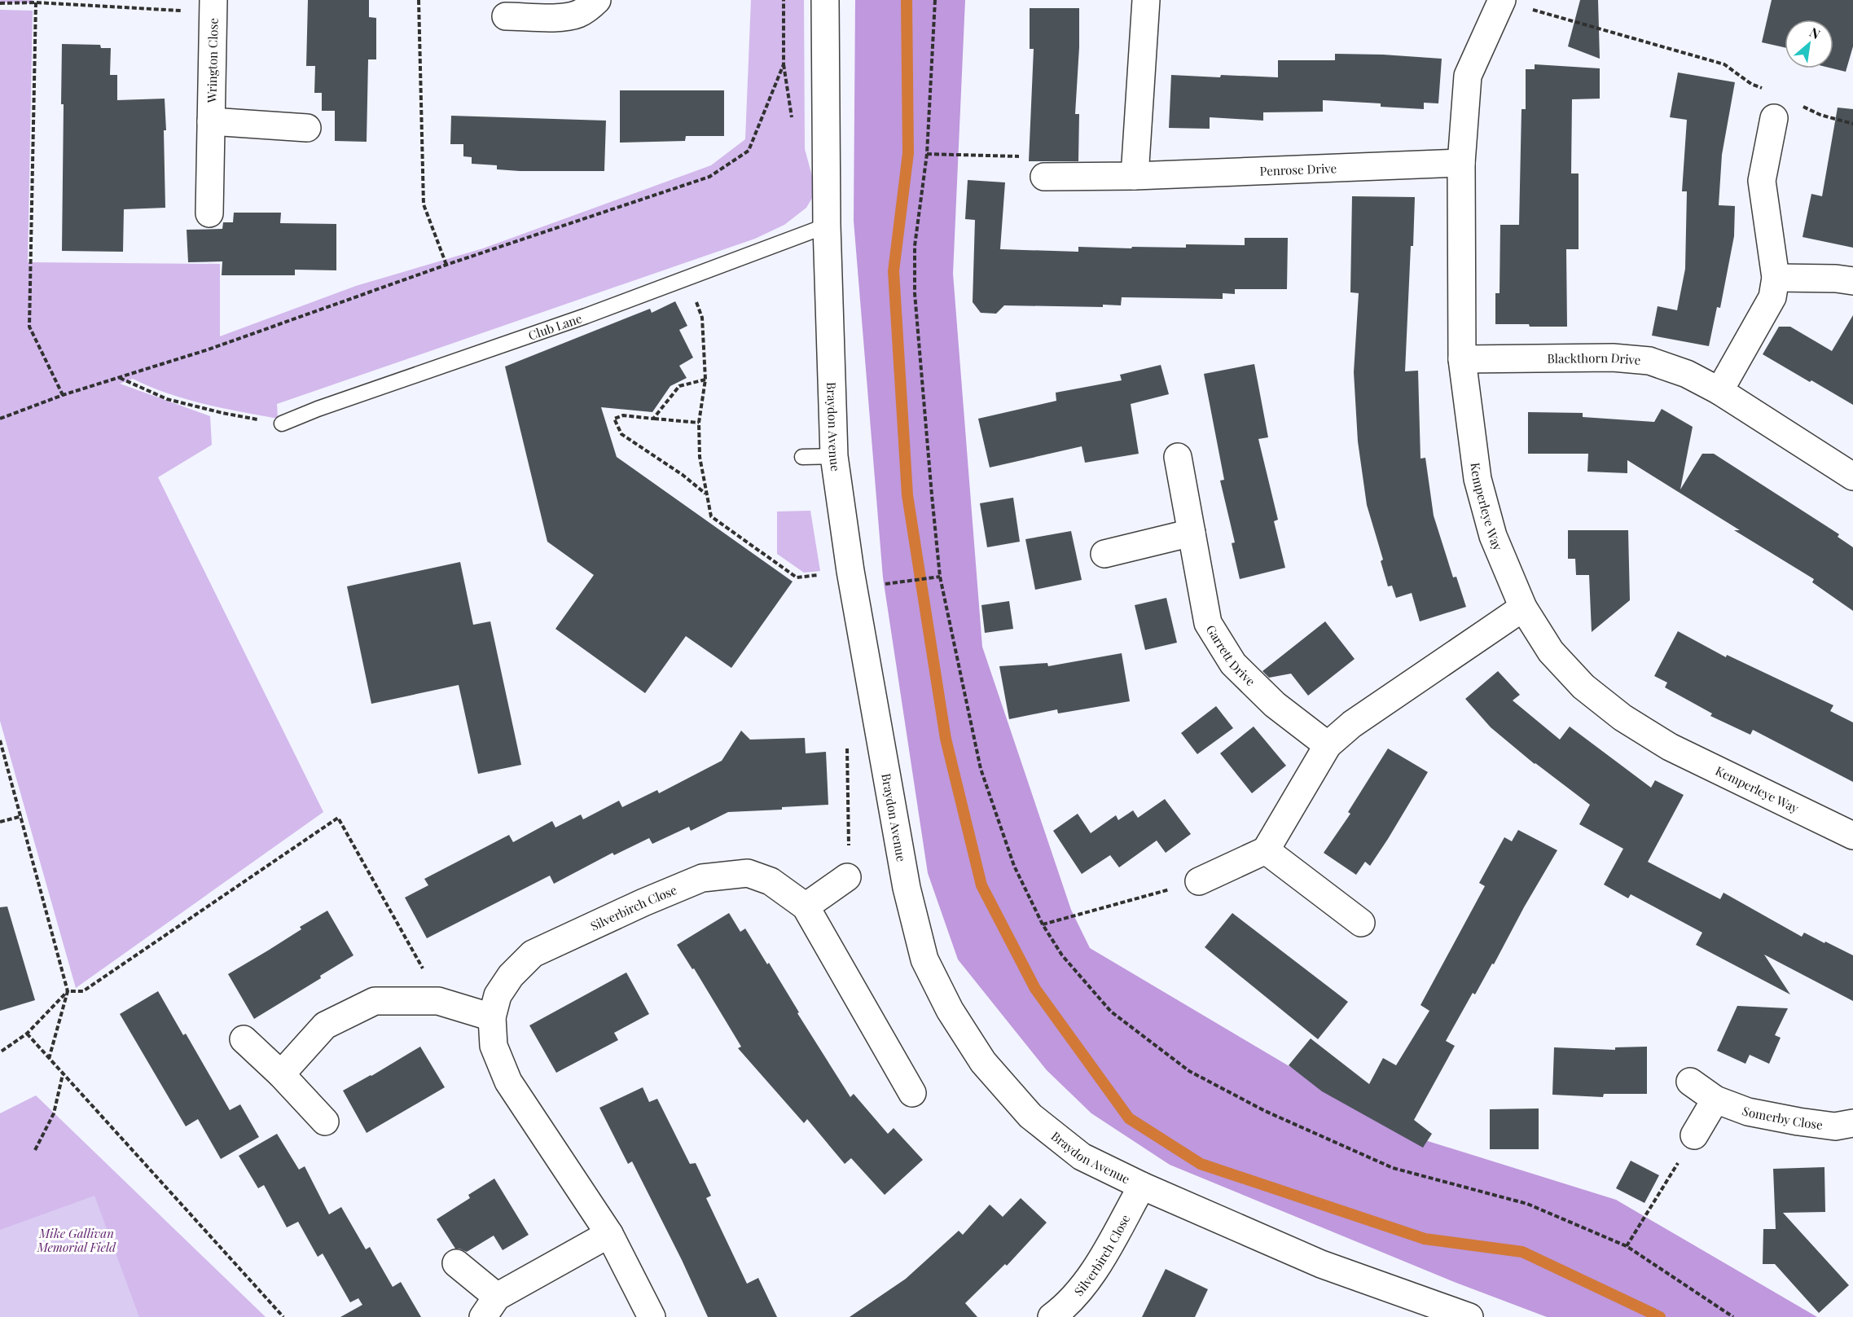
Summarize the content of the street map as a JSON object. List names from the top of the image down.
{
  "streets": {
    "street": [
      "Wrington Close",
      "Penrose Drive",
      "Blackthorn Drive",
      "Braydon Avenue",
      "Kemperleye Way",
      "Garrett Drive",
      "Silverbirch Close",
      "Somerby Close"
    ],
    "lane": ["Club Lane"]
  },
  "crossings": [
    ["Penrose Drive", "Kemperleye Way"],
    ["Club Lane", "Braydon Avenue"],
    ["Blackthorn Drive", "Kemperleye Way"],
    ["Braydon Avenue", "Silverbirch Close"]
  ],
  "parks": ["Mike Gallivan Memorial Field"],
  "north": "top right"
}
